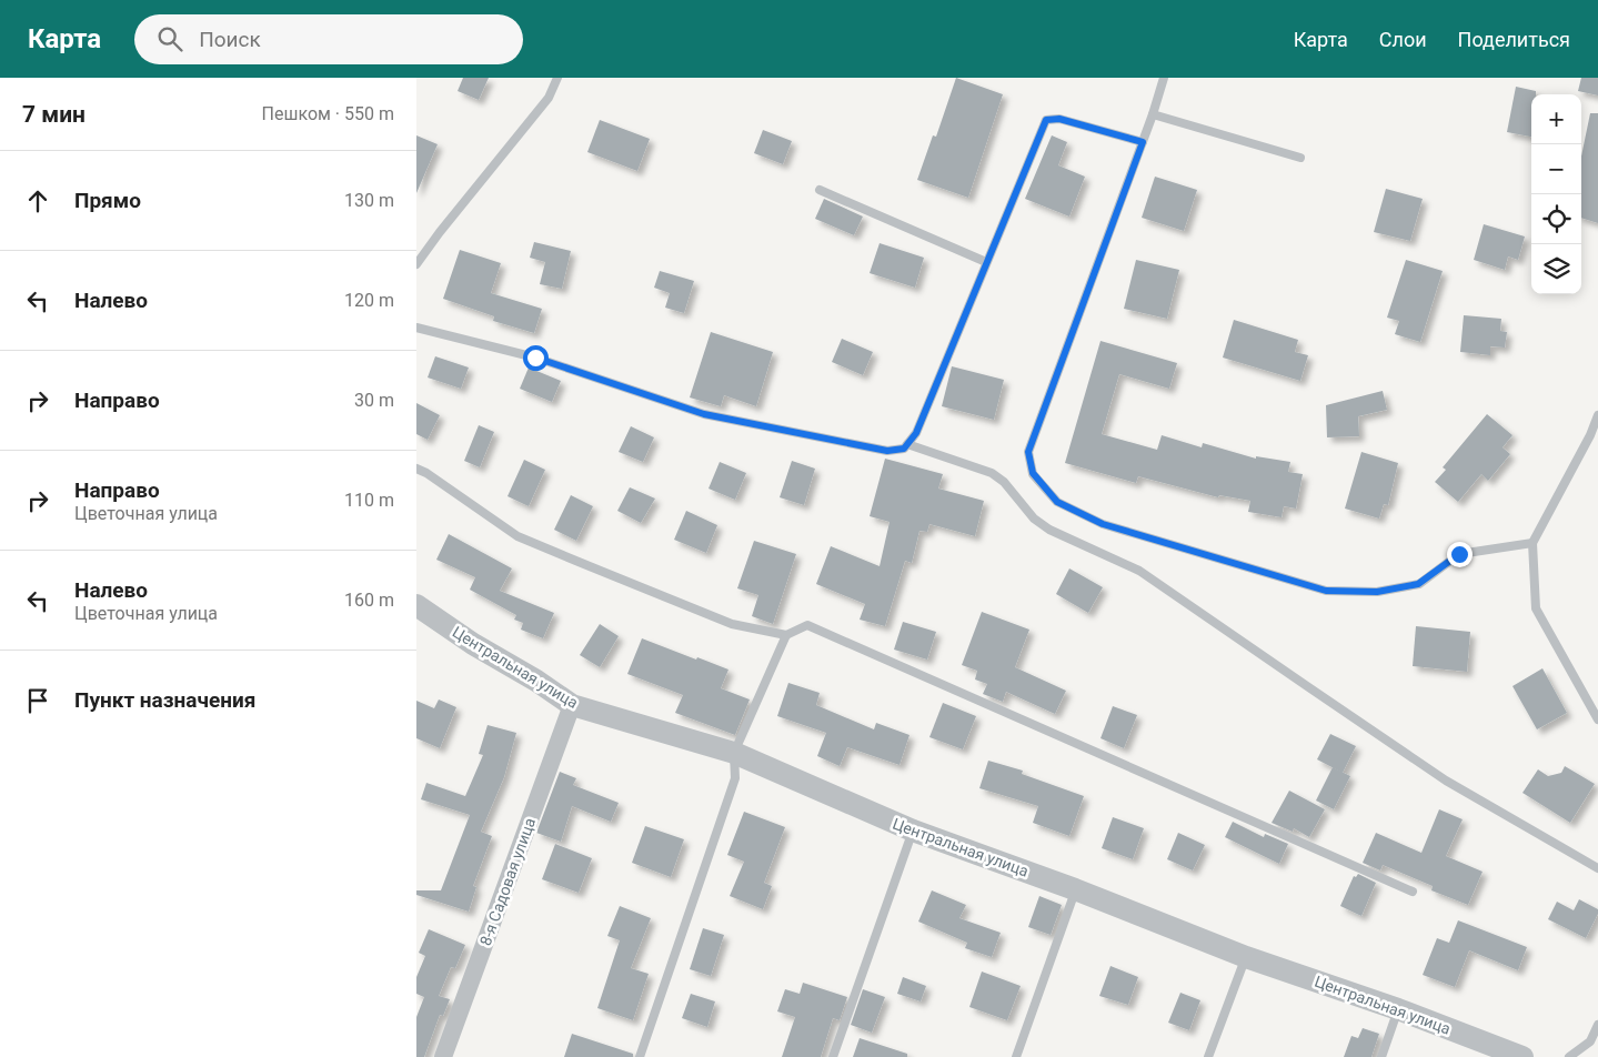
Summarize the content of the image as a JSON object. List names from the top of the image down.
{
  "streets": {
    "street": ["Центральная улица", "8-я Садовая улица"]
  },
  "crossings": [
    ["Центральная улица", "8-я Садовая улица"]
  ],
  "page": {
    "header": "Карта",
    "search": "Поиск",
    "nav": ["Карта", "Слои", "Поделиться"],
    "heading": ["7 мин", "Пешком · 550 m"],
    "map_buttons": ["+", "−"],
    "list": [
      ["Прямо", "130 m"],
      ["Налево", "120 m"],
      ["Направо", "30 m"],
      ["Направо", "Цветочная улица", "110 m"],
      ["Налево", "Цветочная улица", "160 m"],
      "Пункт назначения"
    ]
  }
}
